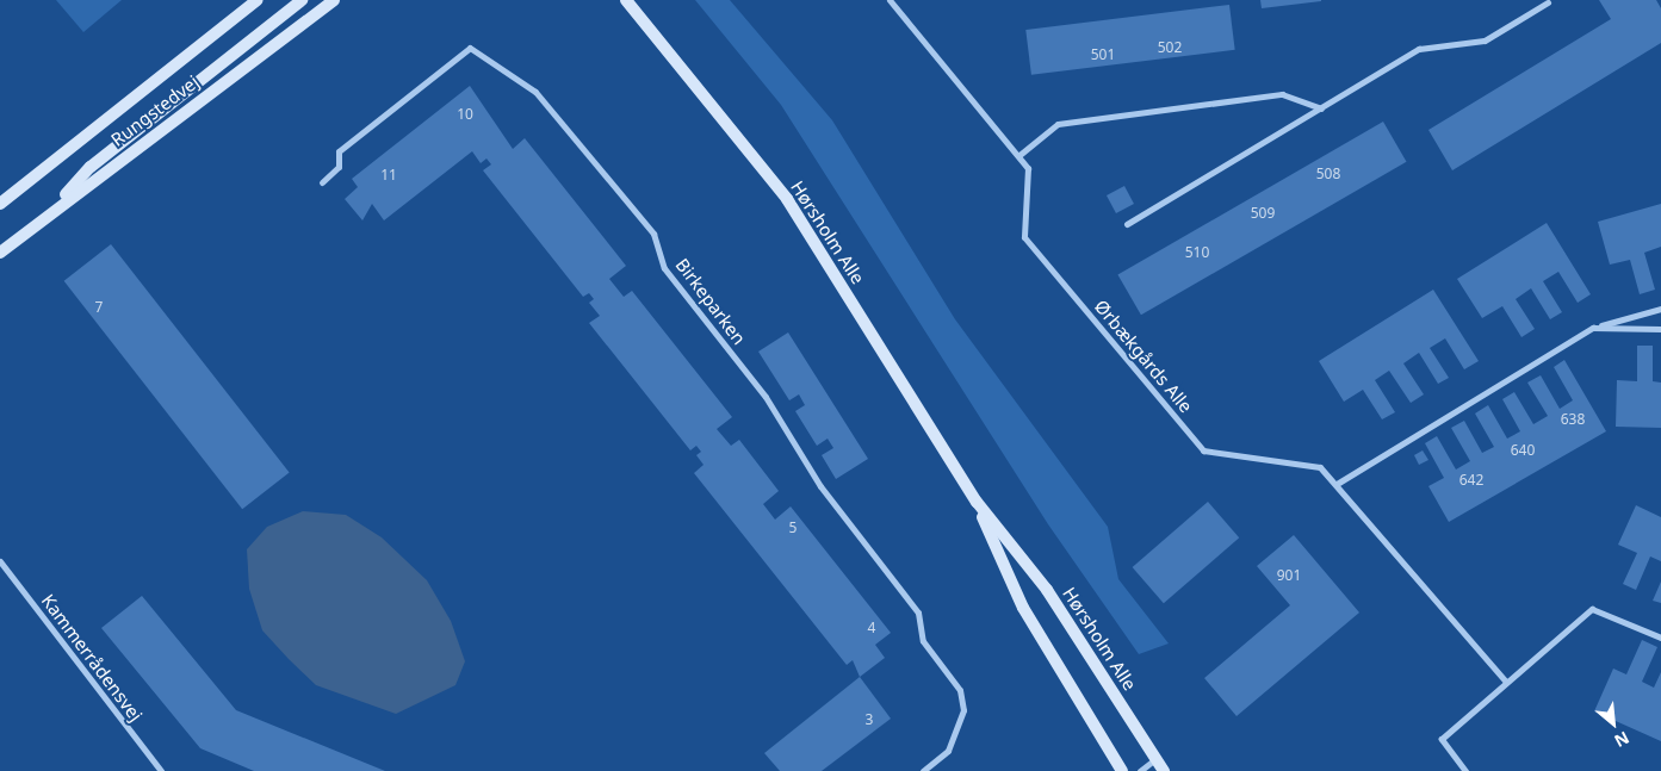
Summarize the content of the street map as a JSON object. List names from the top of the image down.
{
  "streets": {
    "main road": ["Rungstedvej", "Hørsholm Alle"],
    "street": ["Birkeparken", "Ørbækgårds Alle", "Kammerrådensvej"]
  },
  "house_numbers": [
    "502",
    "501",
    "10",
    "508",
    "11",
    "509",
    "510",
    "7",
    "638",
    "640",
    "642",
    "5",
    "901",
    "4",
    "3"
  ],
  "north": "bottom right"
}
